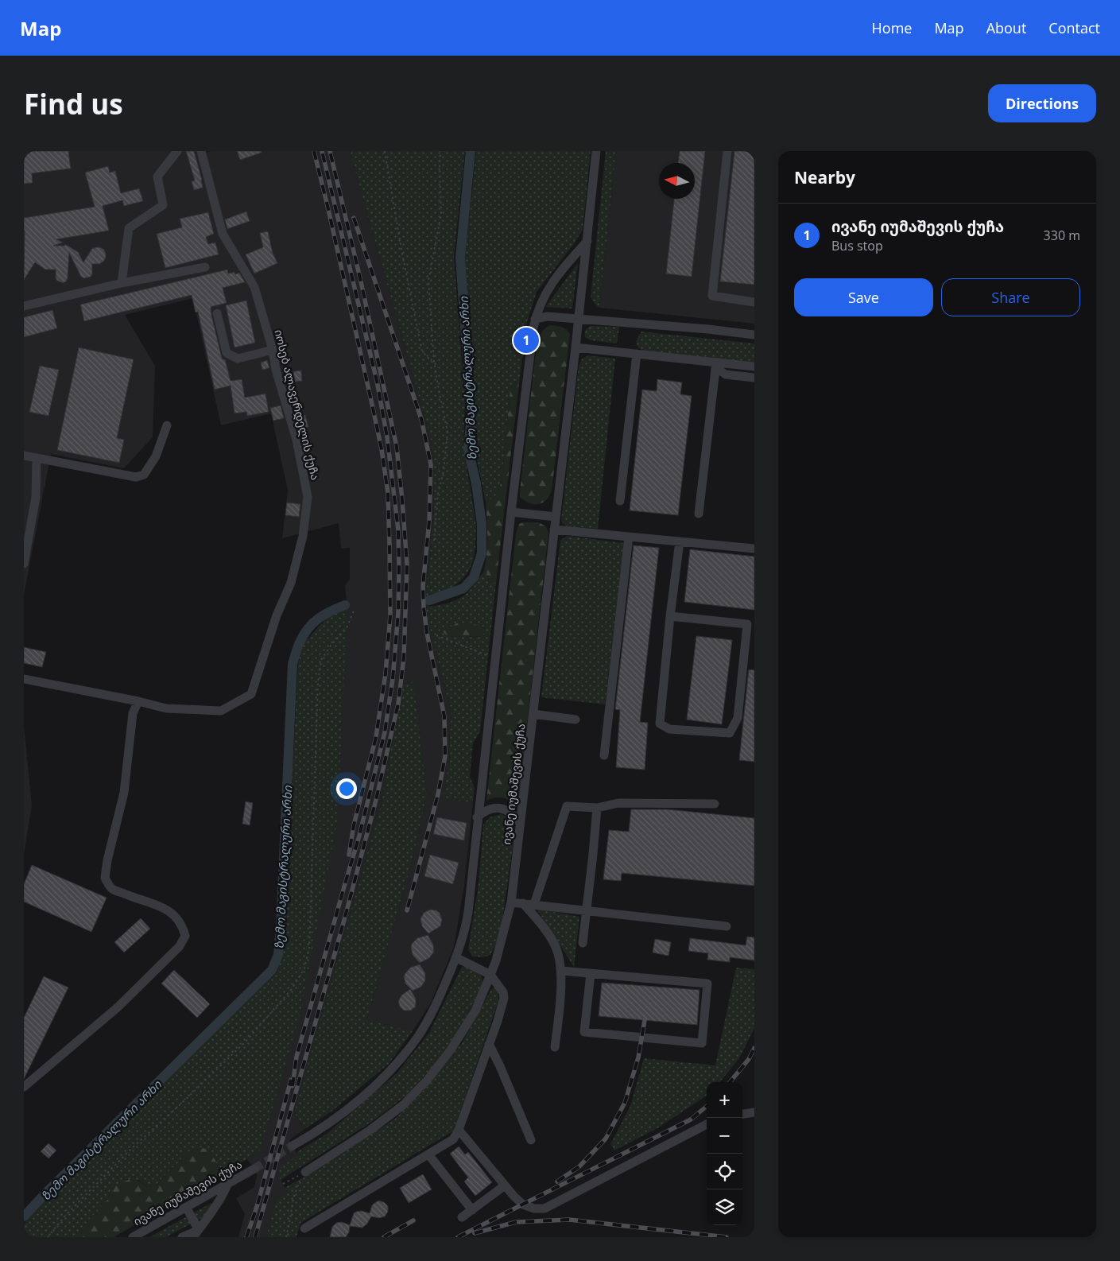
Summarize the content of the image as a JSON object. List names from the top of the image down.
{
  "streets": {
    "street": ["იოსებ ალავერდელის ქუჩა", "ივანე იუმაშევის ქუჩა"]
  },
  "water": ["ზემო მაგისტრალური არხი"],
  "north": "left",
  "page": {
    "header": "Map",
    "nav": [
      "Home",
      "Map",
      "About",
      "Contact"
    ],
    "buttons": [
      "Directions",
      ["Save", "Share"]
    ],
    "title": "Find us",
    "heading": "Nearby",
    "list": [
      {
        "mark": "1",
        "name": "ივანე იუმაშევის ქუჩა",
        "note": "Bus stop",
        "value": "330 m"
      }
    ],
    "pins": "1",
    "map_buttons": ["+", "−"]
  }
}
